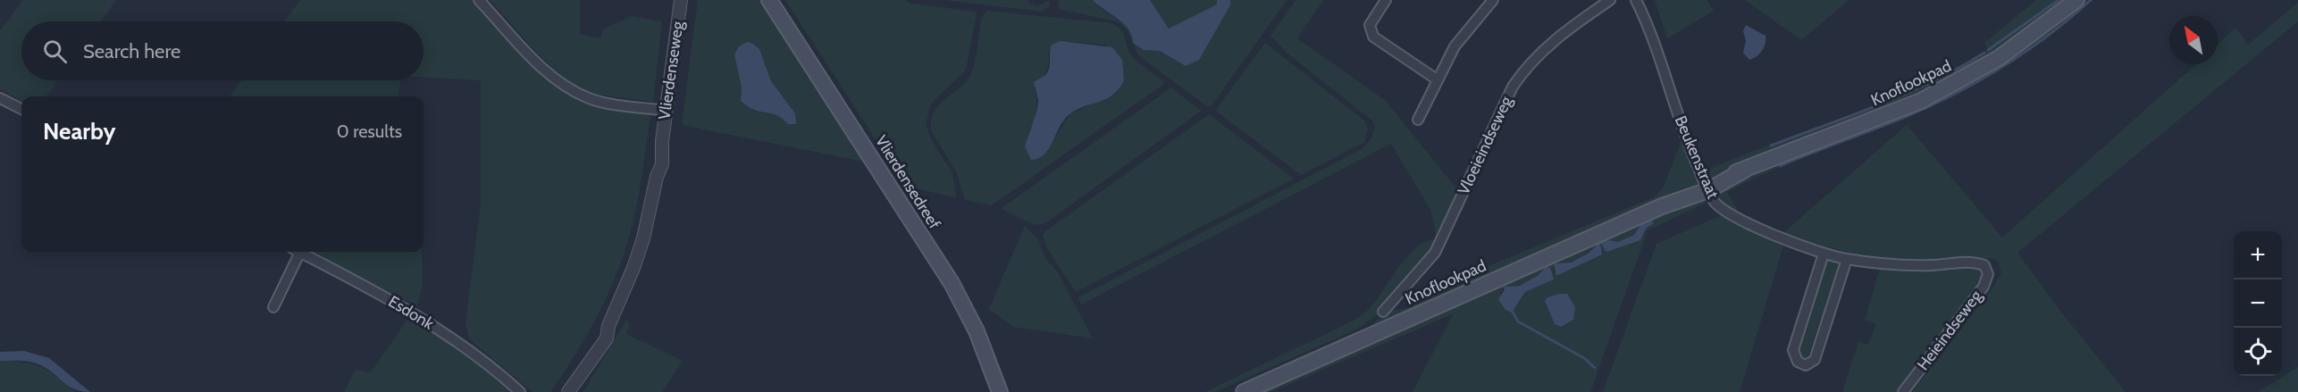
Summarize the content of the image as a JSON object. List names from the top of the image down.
{
  "streets": {
    "main road": ["Knoflookpad", "Vlierdensedreef"],
    "street": [
      "Vlierdenseweg",
      "Vloeieindseweg",
      "Beukenstraat",
      "Esdonk",
      "Heieindseweg"
    ]
  },
  "crossings": [
    ["Knoflookpad", "Beukenstraat"],
    ["Beukenstraat", "Heieindseweg"]
  ],
  "north": "top left",
  "page": {
    "search": "Search here",
    "heading": ["Nearby", "0 results"],
    "map_buttons": ["+", "−"]
  }
}
